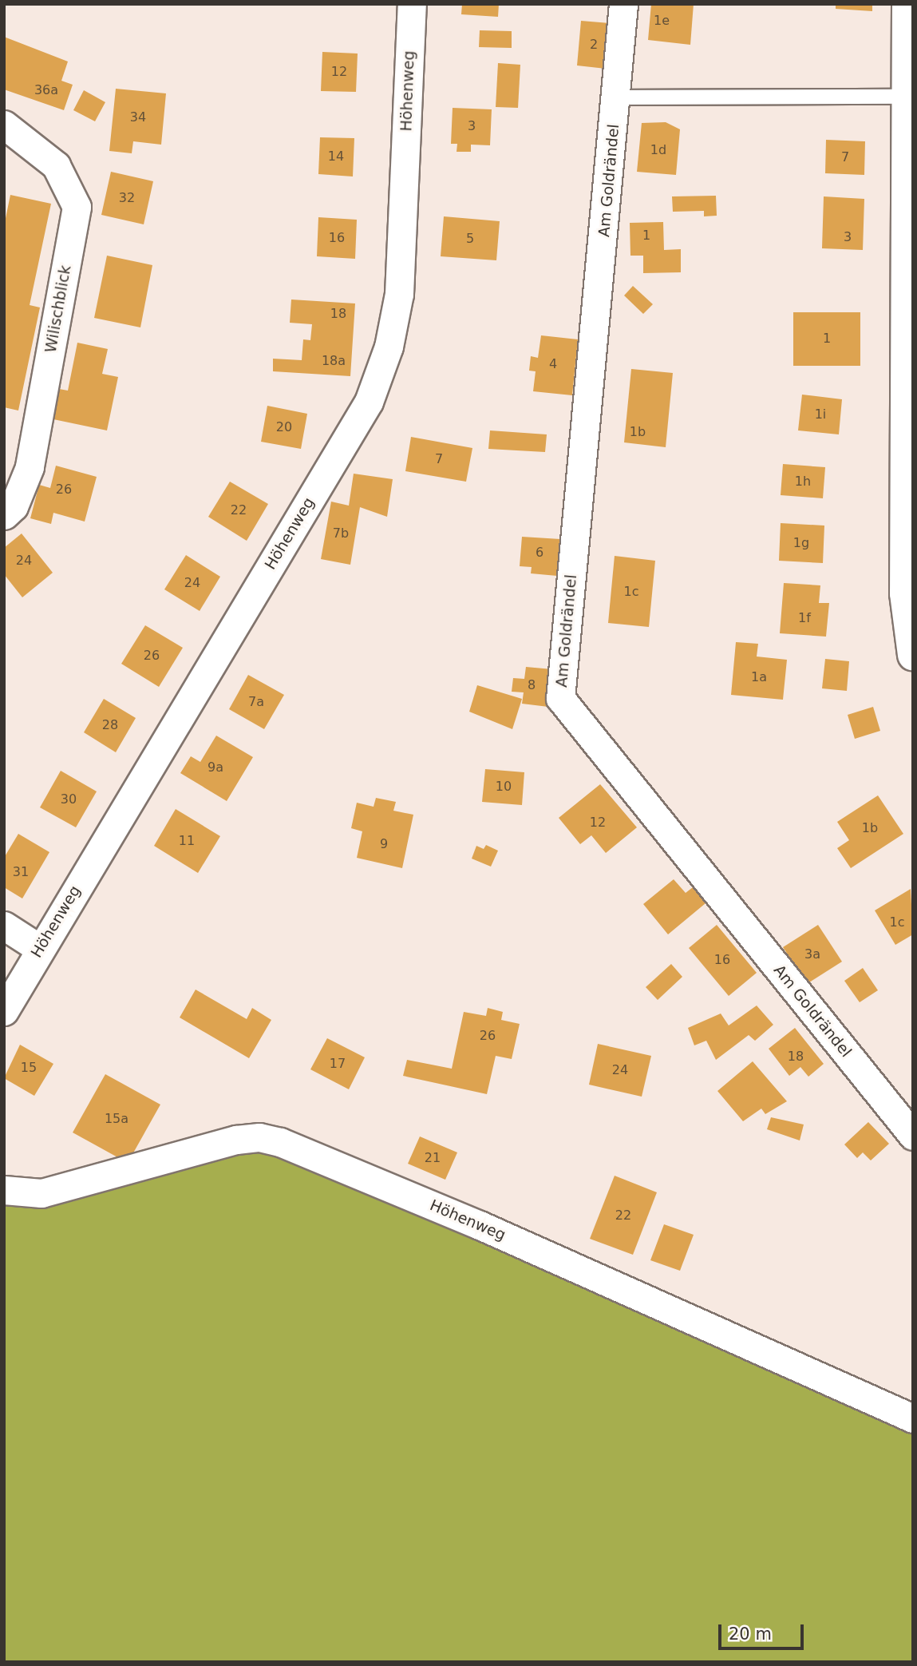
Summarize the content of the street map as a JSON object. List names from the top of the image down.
{
  "streets": {
    "street": ["Höhenweg", "Am Goldrändel", "Wilischblick"]
  },
  "house_numbers": [
    "1e",
    "2",
    "12",
    "36a",
    "34",
    "3",
    "1d",
    "14",
    "7",
    "32",
    "1",
    "3",
    "16",
    "5",
    "18",
    "1",
    "18a",
    "4",
    "1i",
    "20",
    "1b",
    "7",
    "1h",
    "26",
    "22",
    "7b",
    "1g",
    "6",
    "24",
    "24",
    "1c",
    "1f",
    "26",
    "1a",
    "8",
    "7a",
    "28",
    "9a",
    "10",
    "30",
    "12",
    "1b",
    "11",
    "9",
    "31",
    "1c",
    "3a",
    "16",
    "26",
    "18",
    "17",
    "15",
    "24",
    "15a",
    "21",
    "22"
  ],
  "scale_bar": "20 m"
}
